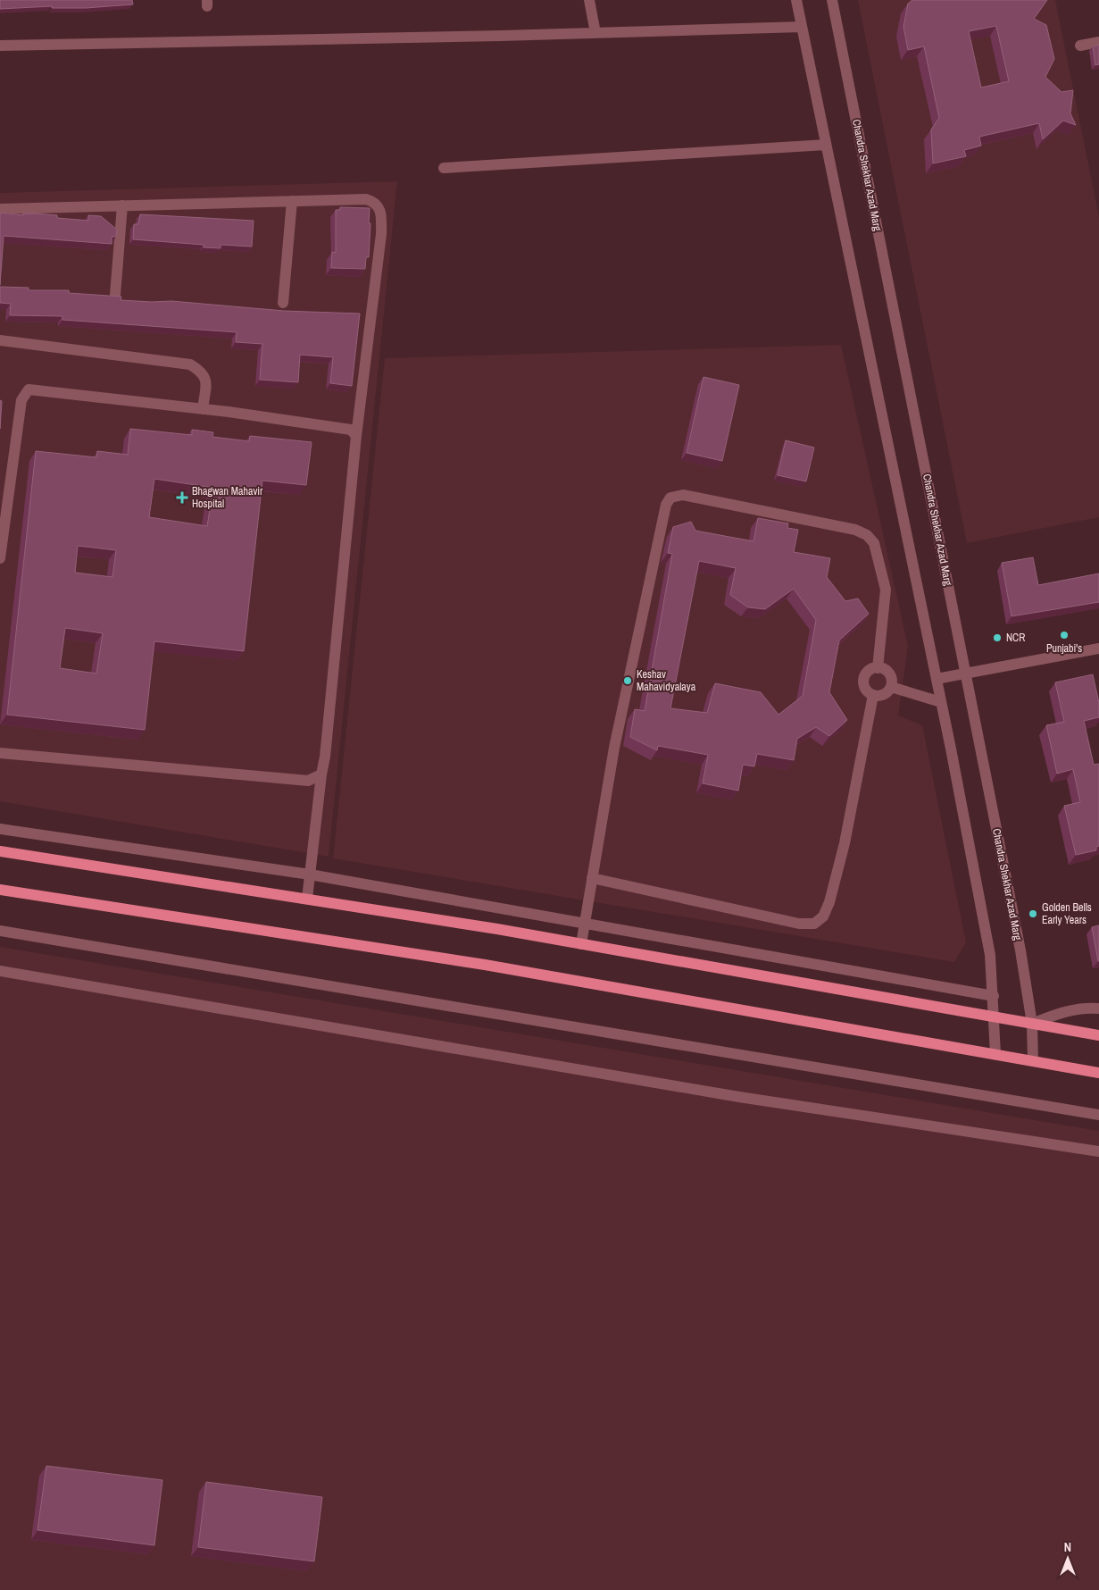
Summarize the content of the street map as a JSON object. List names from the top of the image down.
{
  "streets": {
    "street": ["Chandra Shekhar Azad Marg"]
  },
  "places": {
    "health": ["Bhagwan Mahavir Hospital"],
    "other": [
      "Punjabi's",
      "NCR",
      "Keshav Mahavidyalaya",
      "Golden Bells Early Years"
    ]
  },
  "north": "top"
}
